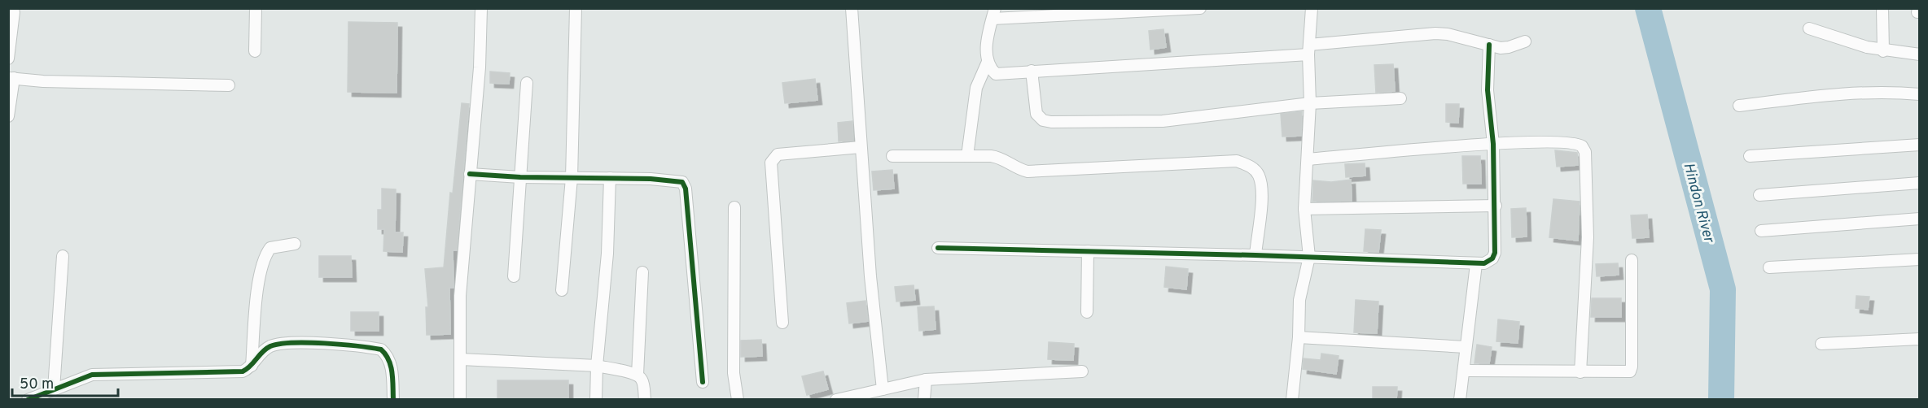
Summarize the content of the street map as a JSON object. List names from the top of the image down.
{
  "water": ["Hindon River"],
  "scale_bar": "50 m"
}
